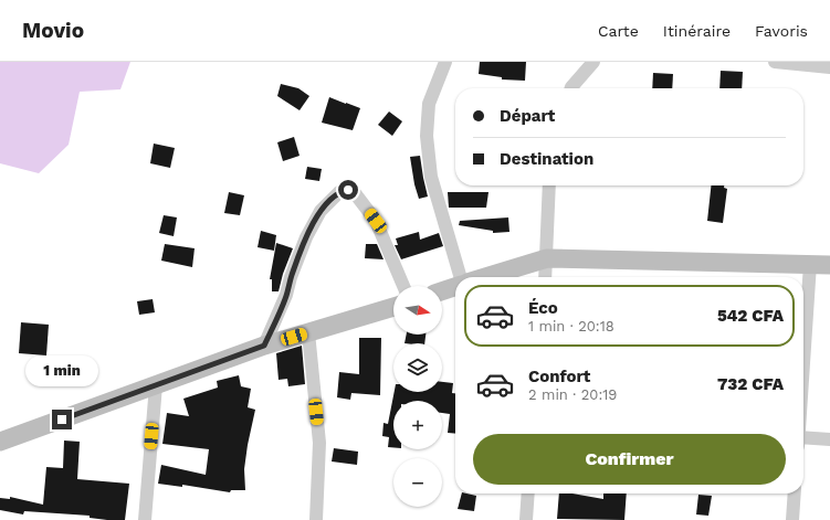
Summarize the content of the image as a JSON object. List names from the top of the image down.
{
  "north": "right",
  "page": {
    "header": "Movio",
    "nav": ["Carte", "Itinéraire", "Favoris"],
    "banner": ["Départ", "Destination"],
    "list": [
      {
        "name": "Éco",
        "note": "1 min · 20:18",
        "value": "542 CFA"
      },
      {
        "name": "Confort",
        "note": "2 min · 20:19",
        "value": "732 CFA"
      }
    ],
    "map_buttons": ["+", "−"],
    "bubble": "1 min",
    "buttons": "Confirmer"
  }
}
